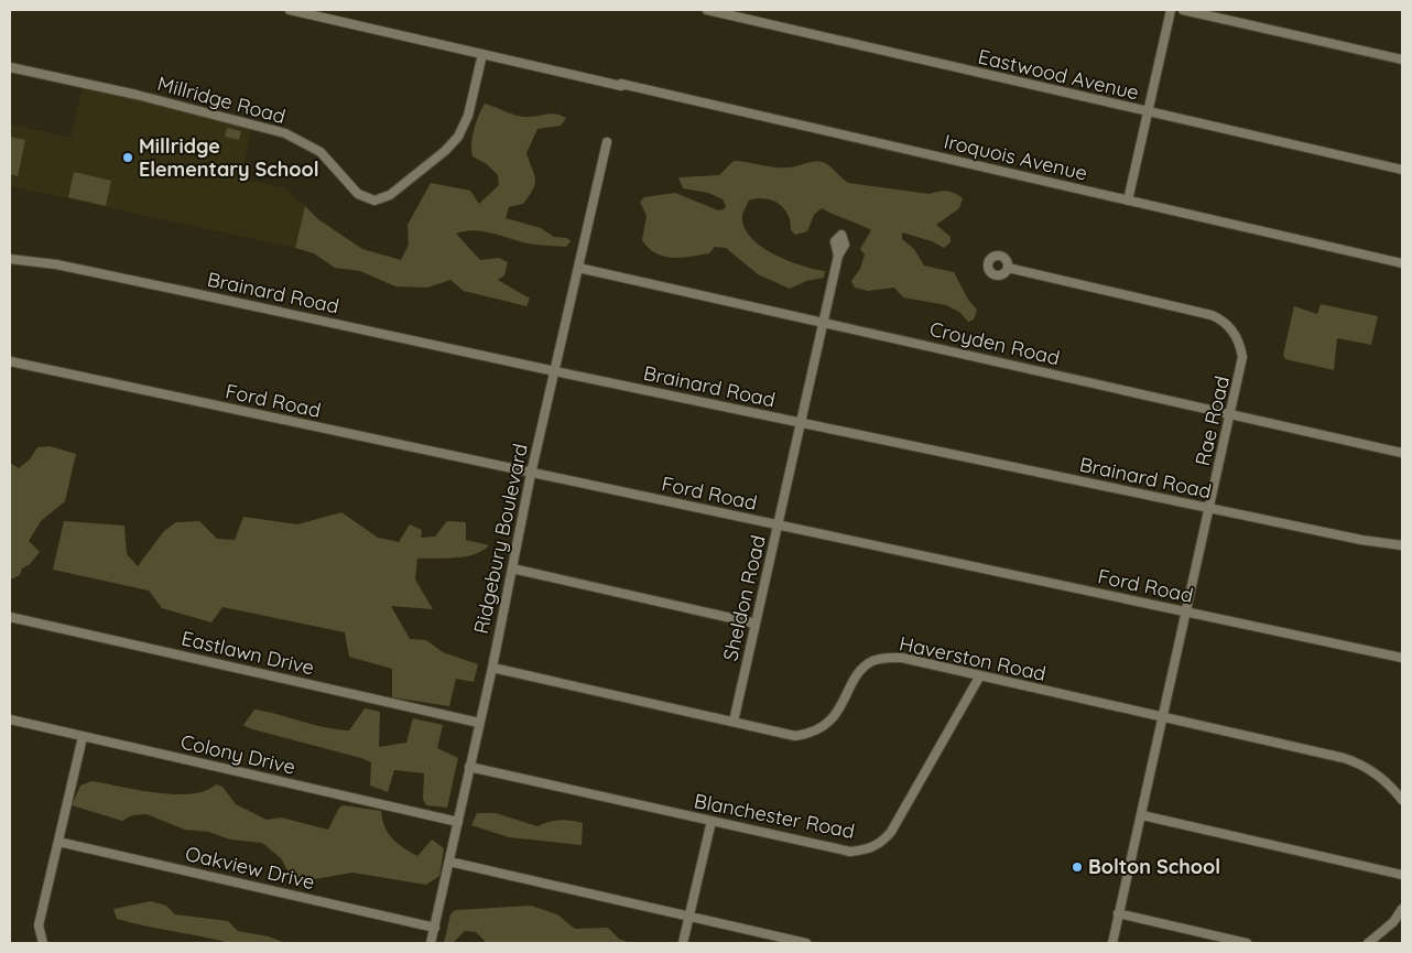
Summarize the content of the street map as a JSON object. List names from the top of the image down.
{
  "streets": {
    "street": [
      "Eastwood Avenue",
      "Millridge Road",
      "Iroquois Avenue",
      "Brainard Road",
      "Croyden Road",
      "Ford Road",
      "Rae Road",
      "Ridgebury Boulevard",
      "Sheldon Road",
      "Eastlawn Drive",
      "Haverston Road",
      "Colony Drive",
      "Blanchester Road",
      "Oakview Drive"
    ]
  },
  "crossings": [
    ["Millridge Road", "Iroquois Avenue"],
    ["Brainard Road", "Rae Road"],
    ["Brainard Road", "Ridgebury Boulevard"],
    ["Brainard Road", "Sheldon Road"],
    ["Croyden Road", "Rae Road"],
    ["Croyden Road", "Ridgebury Boulevard"],
    ["Croyden Road", "Sheldon Road"],
    ["Ford Road", "Rae Road"],
    ["Ford Road", "Ridgebury Boulevard"],
    ["Ford Road", "Sheldon Road"],
    ["Rae Road", "Haverston Road"],
    ["Ridgebury Boulevard", "Eastlawn Drive"],
    ["Ridgebury Boulevard", "Haverston Road"],
    ["Ridgebury Boulevard", "Colony Drive"],
    ["Ridgebury Boulevard", "Blanchester Road"],
    ["Ridgebury Boulevard", "Oakview Drive"],
    ["Sheldon Road", "Haverston Road"],
    ["Haverston Road", "Blanchester Road"]
  ],
  "places": ["Millridge Elementary School", "Bolton School"]
}
